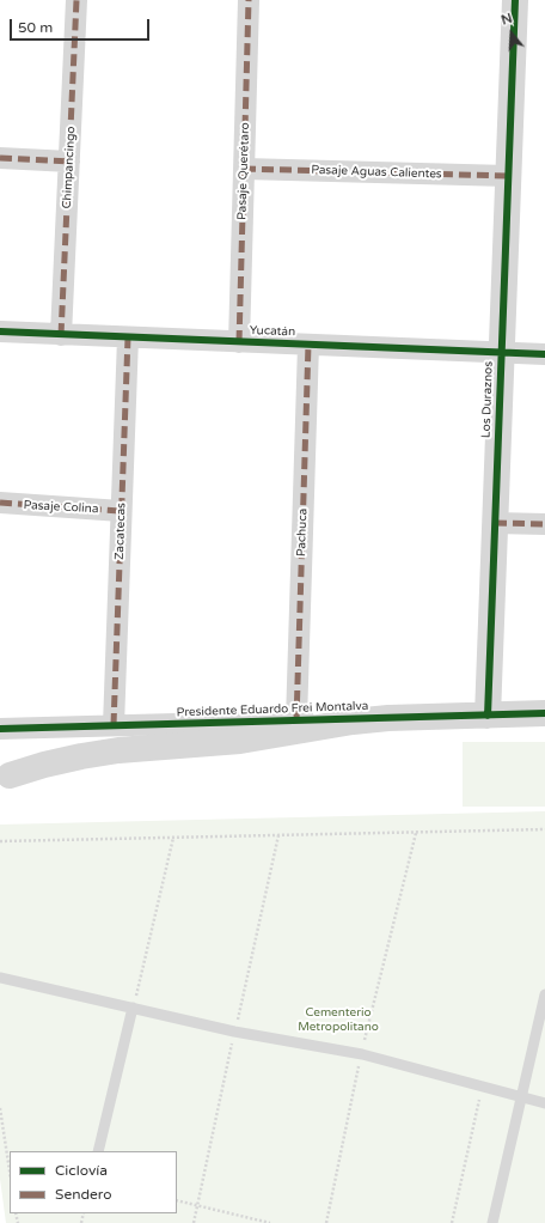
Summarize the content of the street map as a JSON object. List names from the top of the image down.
{
  "streets": {
    "street": [
      "Chimpancingo",
      "Pasaje Querétaro",
      "Pasaje Aguas Calientes",
      "Yucatán",
      "Los Duraznos",
      "Pasaje Colina",
      "Zacatecas",
      "Pachuca",
      "Presidente Eduardo Frei Montalva"
    ]
  },
  "crossings": [
    ["Chimpancingo", "Yucatán"],
    ["Pasaje Querétaro", "Pasaje Aguas Calientes"],
    ["Pasaje Querétaro", "Yucatán"],
    ["Pasaje Aguas Calientes", "Los Duraznos"],
    ["Yucatán", "Los Duraznos"],
    ["Yucatán", "Zacatecas"],
    ["Yucatán", "Pachuca"],
    ["Los Duraznos", "Presidente Eduardo Frei Montalva"],
    ["Pasaje Colina", "Zacatecas"],
    ["Zacatecas", "Presidente Eduardo Frei Montalva"],
    ["Pachuca", "Presidente Eduardo Frei Montalva"]
  ],
  "parks": ["Cementerio Metropolitano"],
  "legend": ["Ciclovía", "Sendero"],
  "scale_bar": "50 m",
  "north": "top"
}
